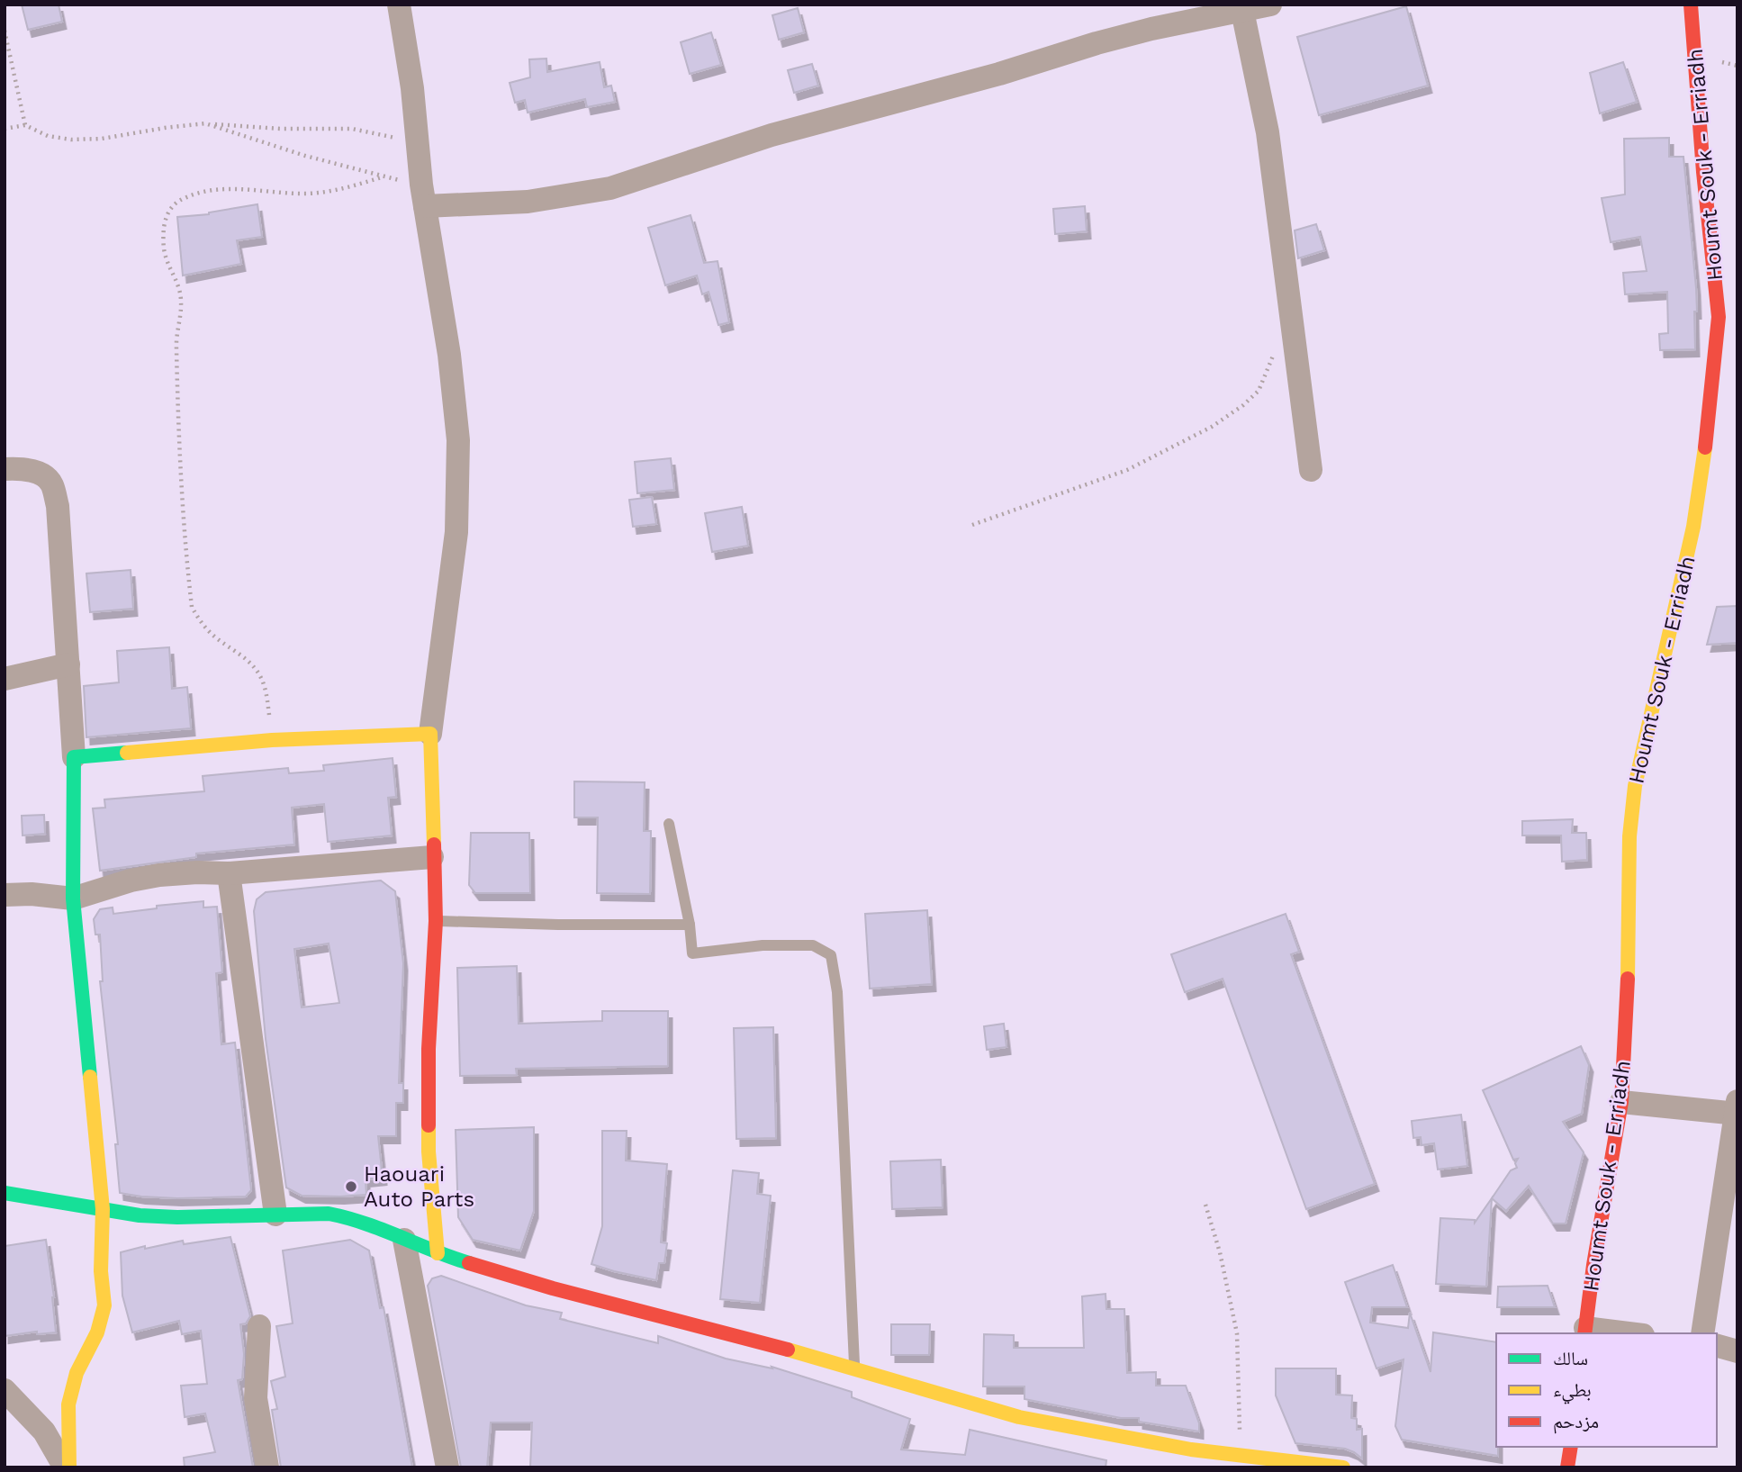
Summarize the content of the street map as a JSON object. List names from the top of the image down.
{
  "streets": {
    "street": ["Houmt Souk - Erriadh"]
  },
  "places": ["Haouari Auto Parts"],
  "legend": ["سالك", "بطيء", "مزدحم"]
}
